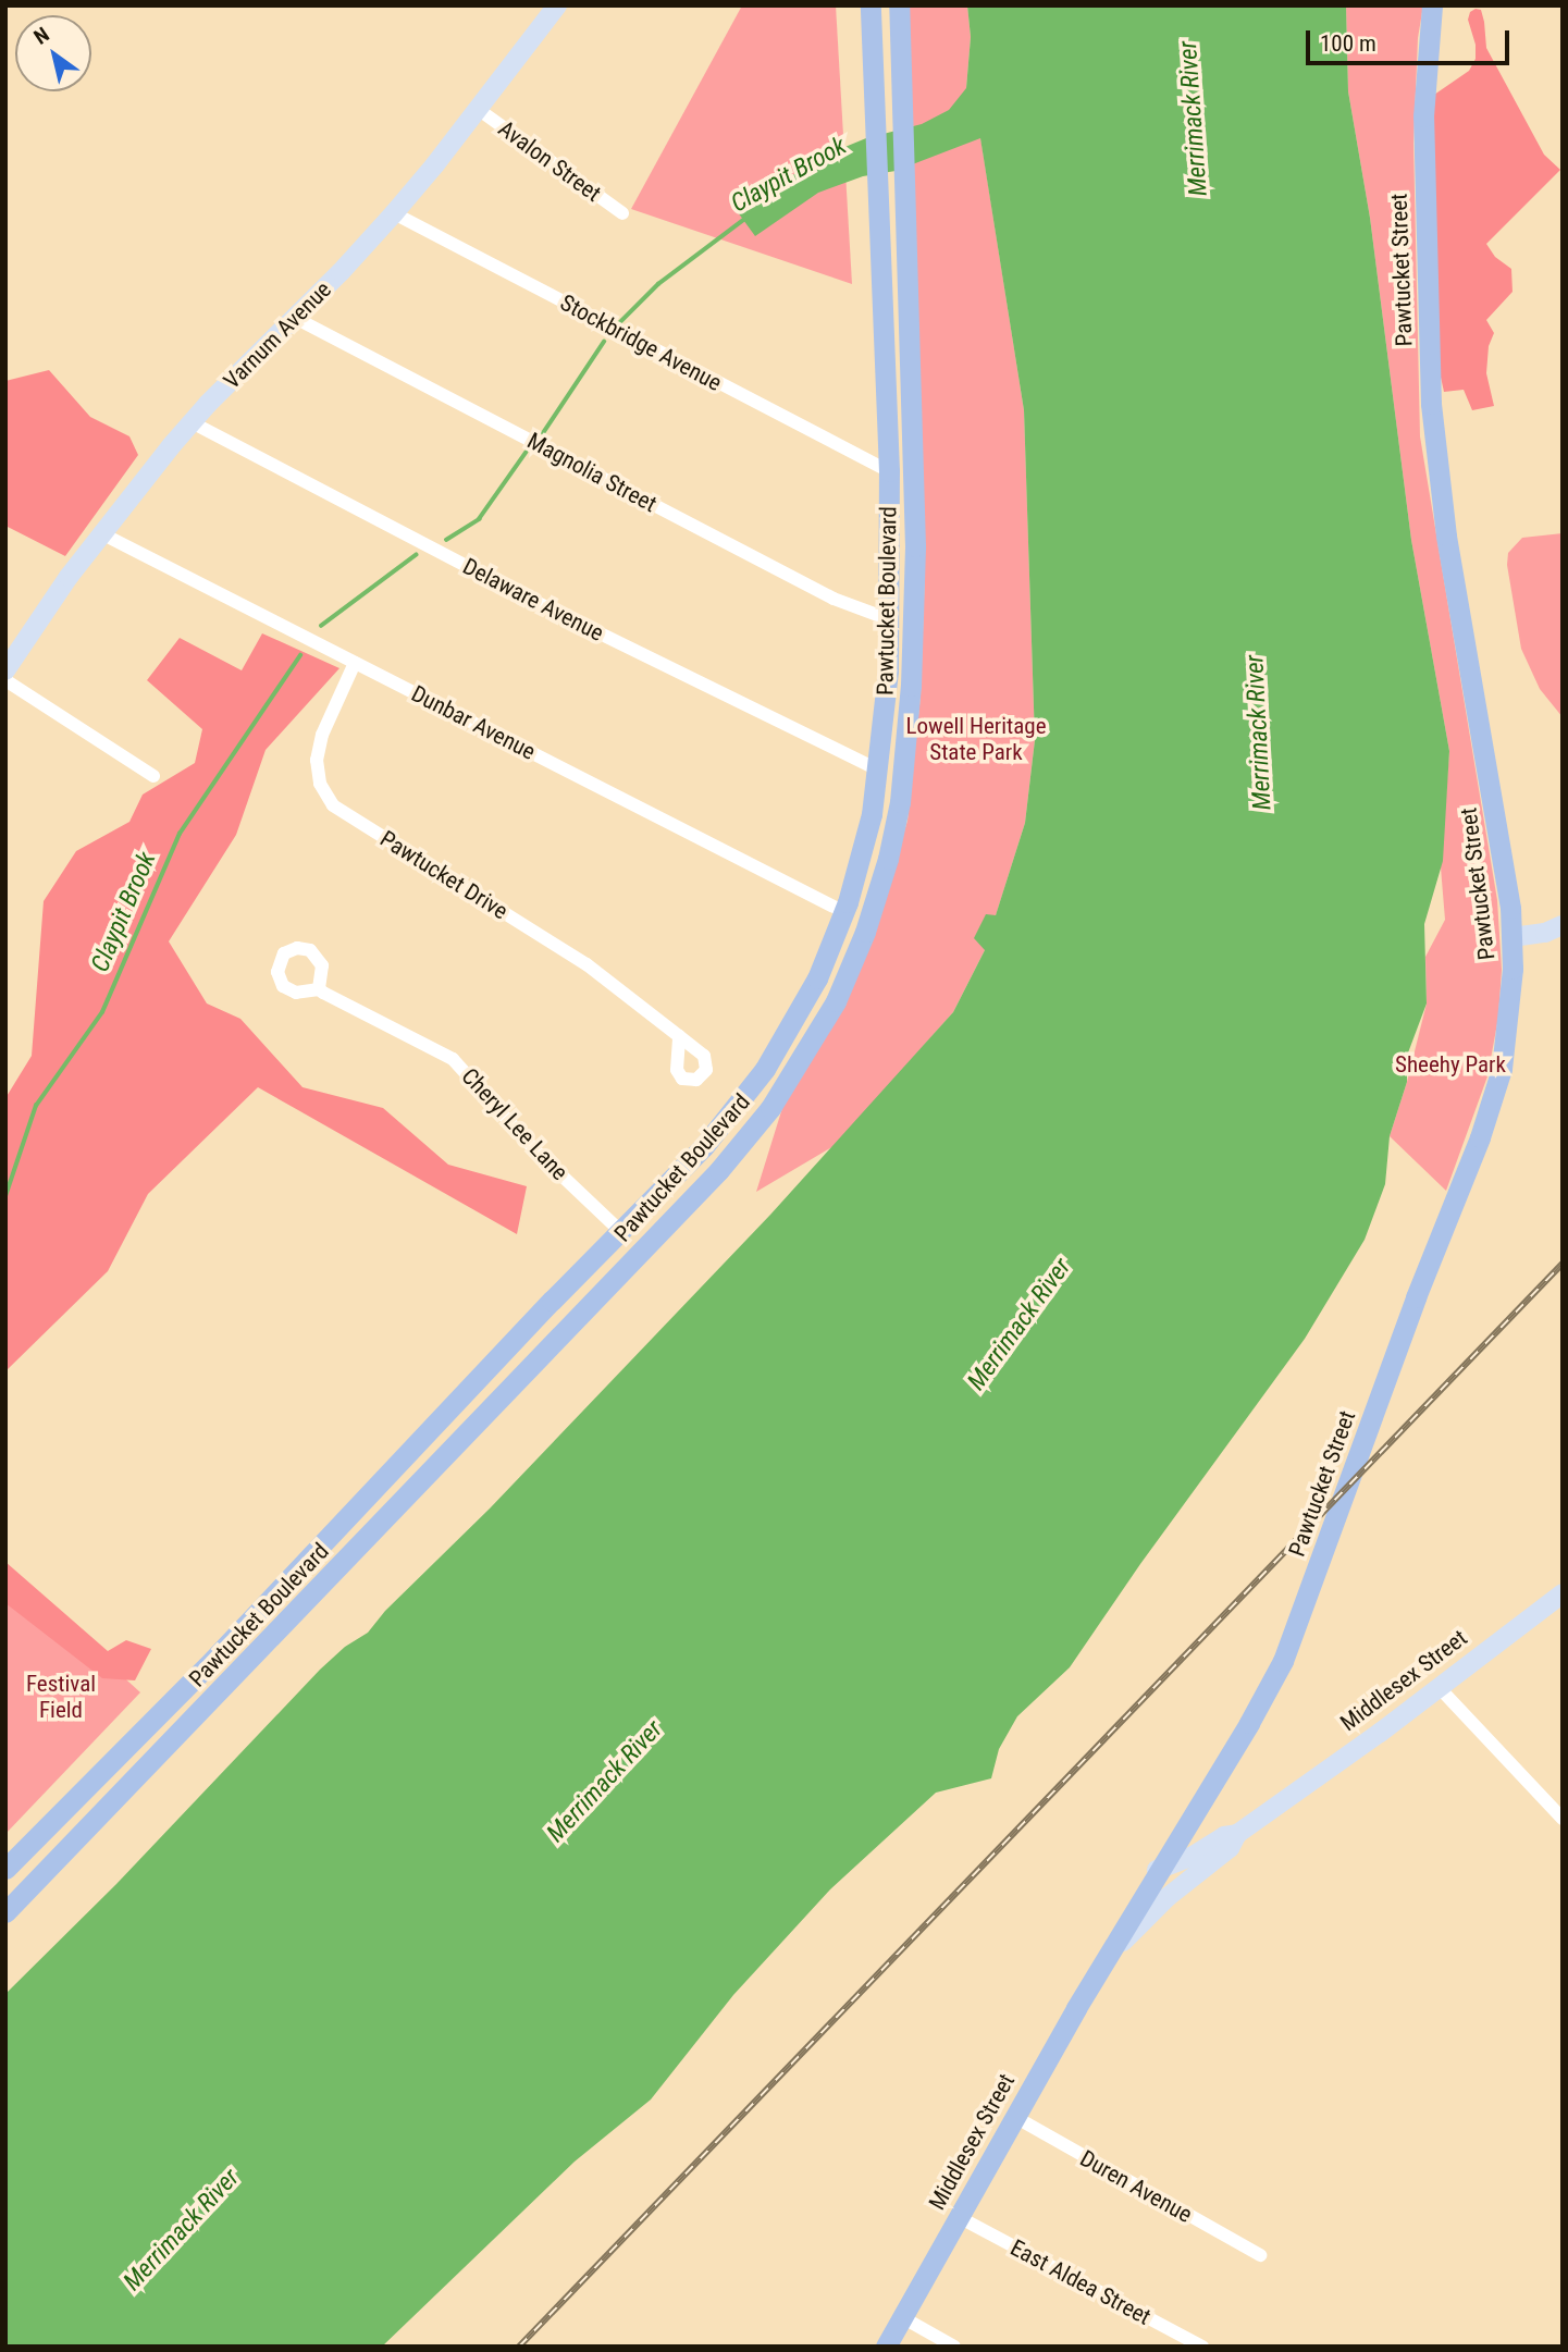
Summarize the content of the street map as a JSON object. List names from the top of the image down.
{
  "streets": {
    "main road": [
      "Pawtucket Street",
      "Varnum Avenue",
      "Pawtucket Boulevard",
      "Middlesex Street"
    ],
    "street": [
      "Avalon Street",
      "Stockbridge Avenue",
      "Magnolia Street",
      "Delaware Avenue",
      "Dunbar Avenue",
      "Pawtucket Drive",
      "Cheryl Lee Lane",
      "Duren Avenue",
      "East Aldea Street"
    ]
  },
  "crossings": [
    ["Avalon Street", "Varnum Avenue"],
    ["Pawtucket Street", "Middlesex Street"],
    ["Varnum Avenue", "Stockbridge Avenue"],
    ["Varnum Avenue", "Magnolia Street"],
    ["Varnum Avenue", "Delaware Avenue"],
    ["Varnum Avenue", "Dunbar Avenue"],
    ["Stockbridge Avenue", "Pawtucket Boulevard"],
    ["Magnolia Street", "Pawtucket Boulevard"],
    ["Delaware Avenue", "Pawtucket Boulevard"],
    ["Pawtucket Boulevard", "Dunbar Avenue"],
    ["Pawtucket Boulevard", "Cheryl Lee Lane"],
    ["Dunbar Avenue", "Pawtucket Drive"],
    ["Middlesex Street", "Duren Avenue"],
    ["Middlesex Street", "East Aldea Street"]
  ],
  "water": ["Merrimack River", "Claypit Brook"],
  "parks": ["Lowell Heritage State Park", "Sheehy Park", "Festival Field"],
  "scale_bar": "100 m",
  "north": "top left"
}
